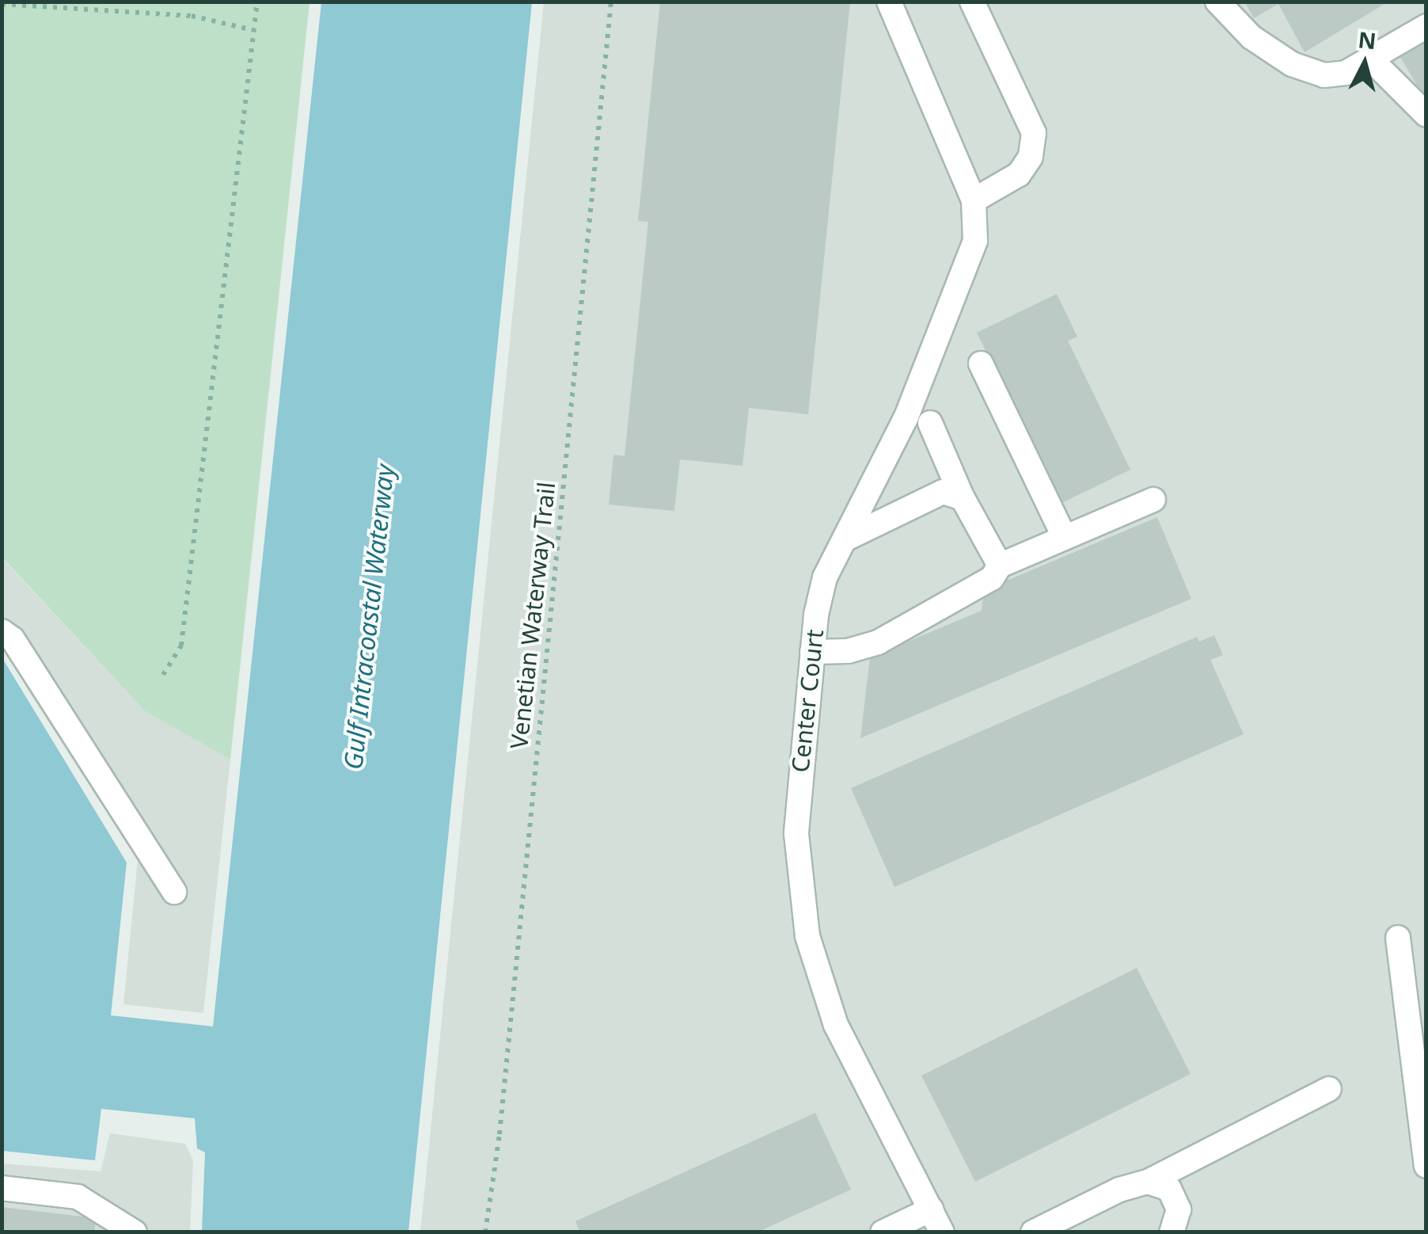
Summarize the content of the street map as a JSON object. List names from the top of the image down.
{
  "streets": {
    "street": ["Center Court"],
    "path": ["Venetian Waterway Trail"]
  },
  "water": ["Gulf Intracoastal Waterway"],
  "north": "top"
}
